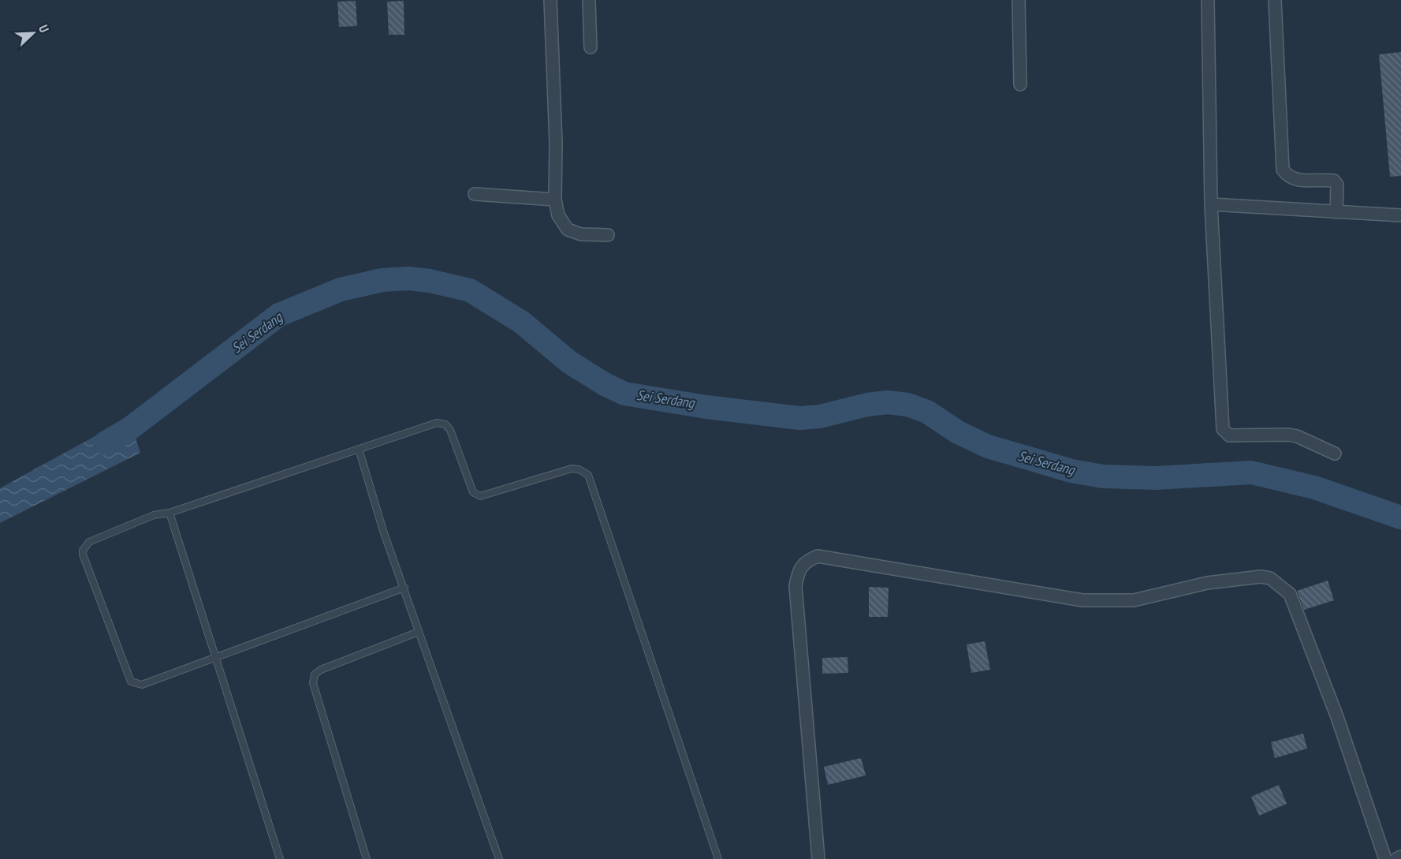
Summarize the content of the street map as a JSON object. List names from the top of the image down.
{
  "water": ["Sei Serdang"],
  "north": "top right"
}
